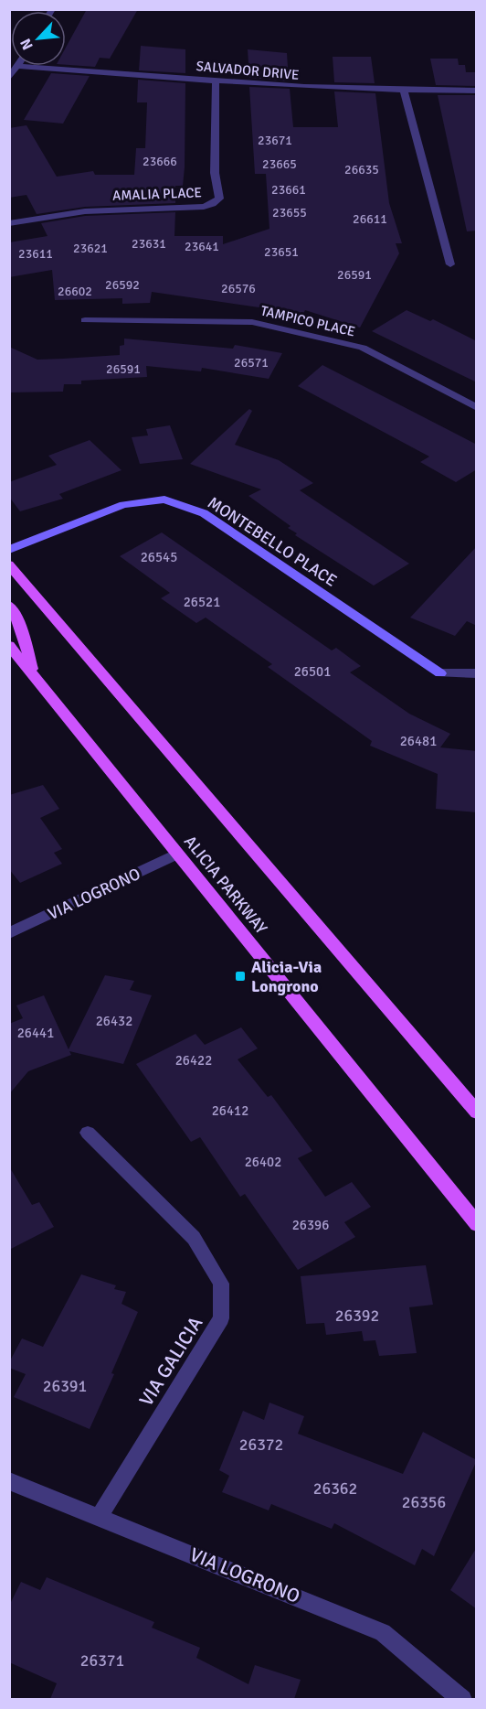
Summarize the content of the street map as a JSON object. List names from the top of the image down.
{
  "streets": {
    "main road": ["ALICIA PARKWAY"],
    "street": [
      "SALVADOR DRIVE",
      "AMALIA PLACE",
      "TAMPICO PLACE",
      "MONTEBELLO PLACE",
      "VIA LOGRONO",
      "VIA GALICIA"
    ]
  },
  "crossings": [
    ["SALVADOR DRIVE", "AMALIA PLACE"],
    ["ALICIA PARKWAY", "VIA LOGRONO"],
    ["VIA LOGRONO", "VIA GALICIA"]
  ],
  "places": {
    "transit": ["Alicia-Via Longrono"]
  },
  "house_numbers": [
    "23671",
    "23666",
    "23665",
    "26635",
    "23661",
    "23655",
    "26611",
    "23631",
    "23641",
    "23621",
    "23651",
    "23611",
    "26591",
    "26592",
    "26576",
    "26602",
    "26571",
    "26591",
    "26545",
    "26521",
    "26501",
    "26481",
    "26432",
    "26441",
    "26422",
    "26412",
    "26402",
    "26396",
    "26392",
    "26391",
    "26372",
    "26362",
    "26356",
    "26371"
  ],
  "north": "bottom left"
}
